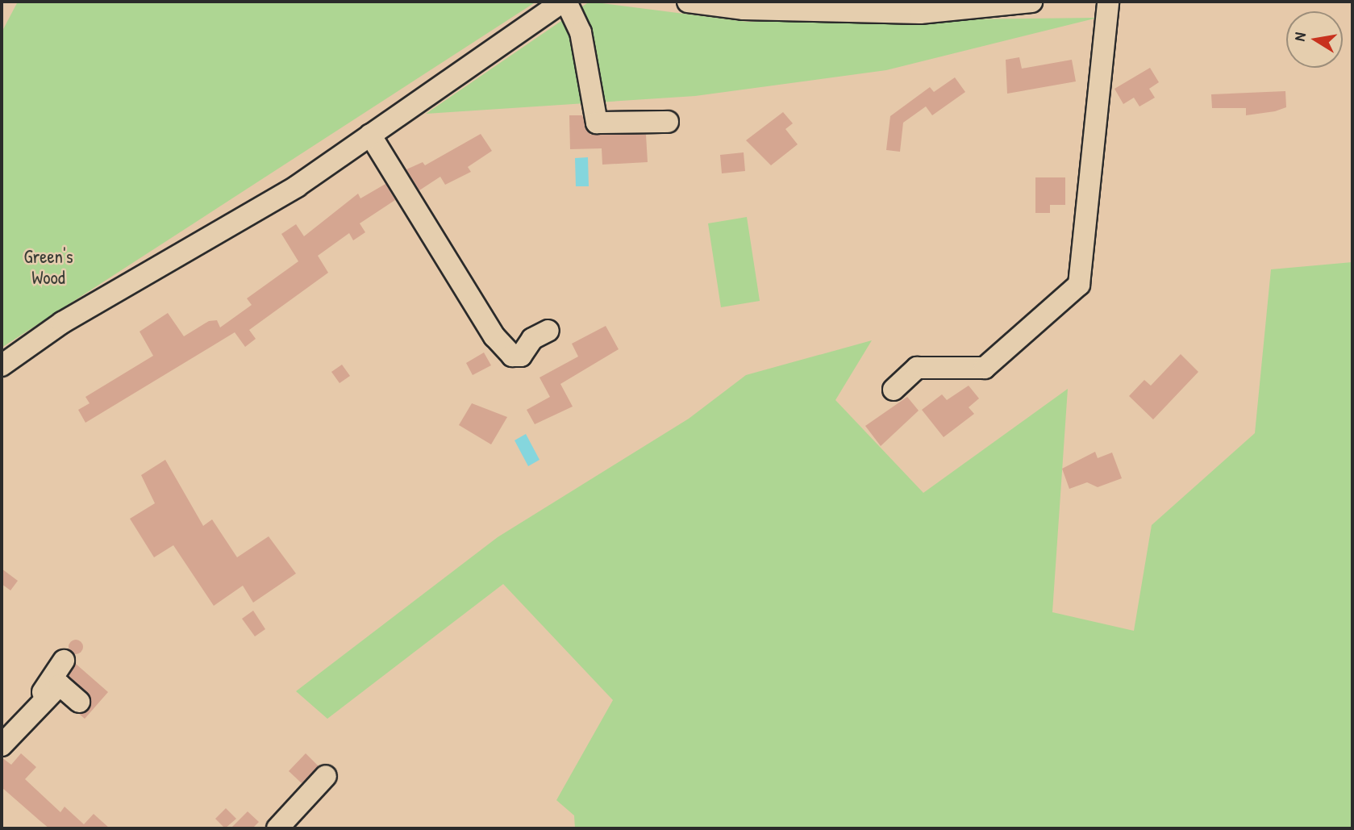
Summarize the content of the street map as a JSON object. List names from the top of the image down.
{
  "parks": ["Green's Wood"],
  "north": "left"
}
